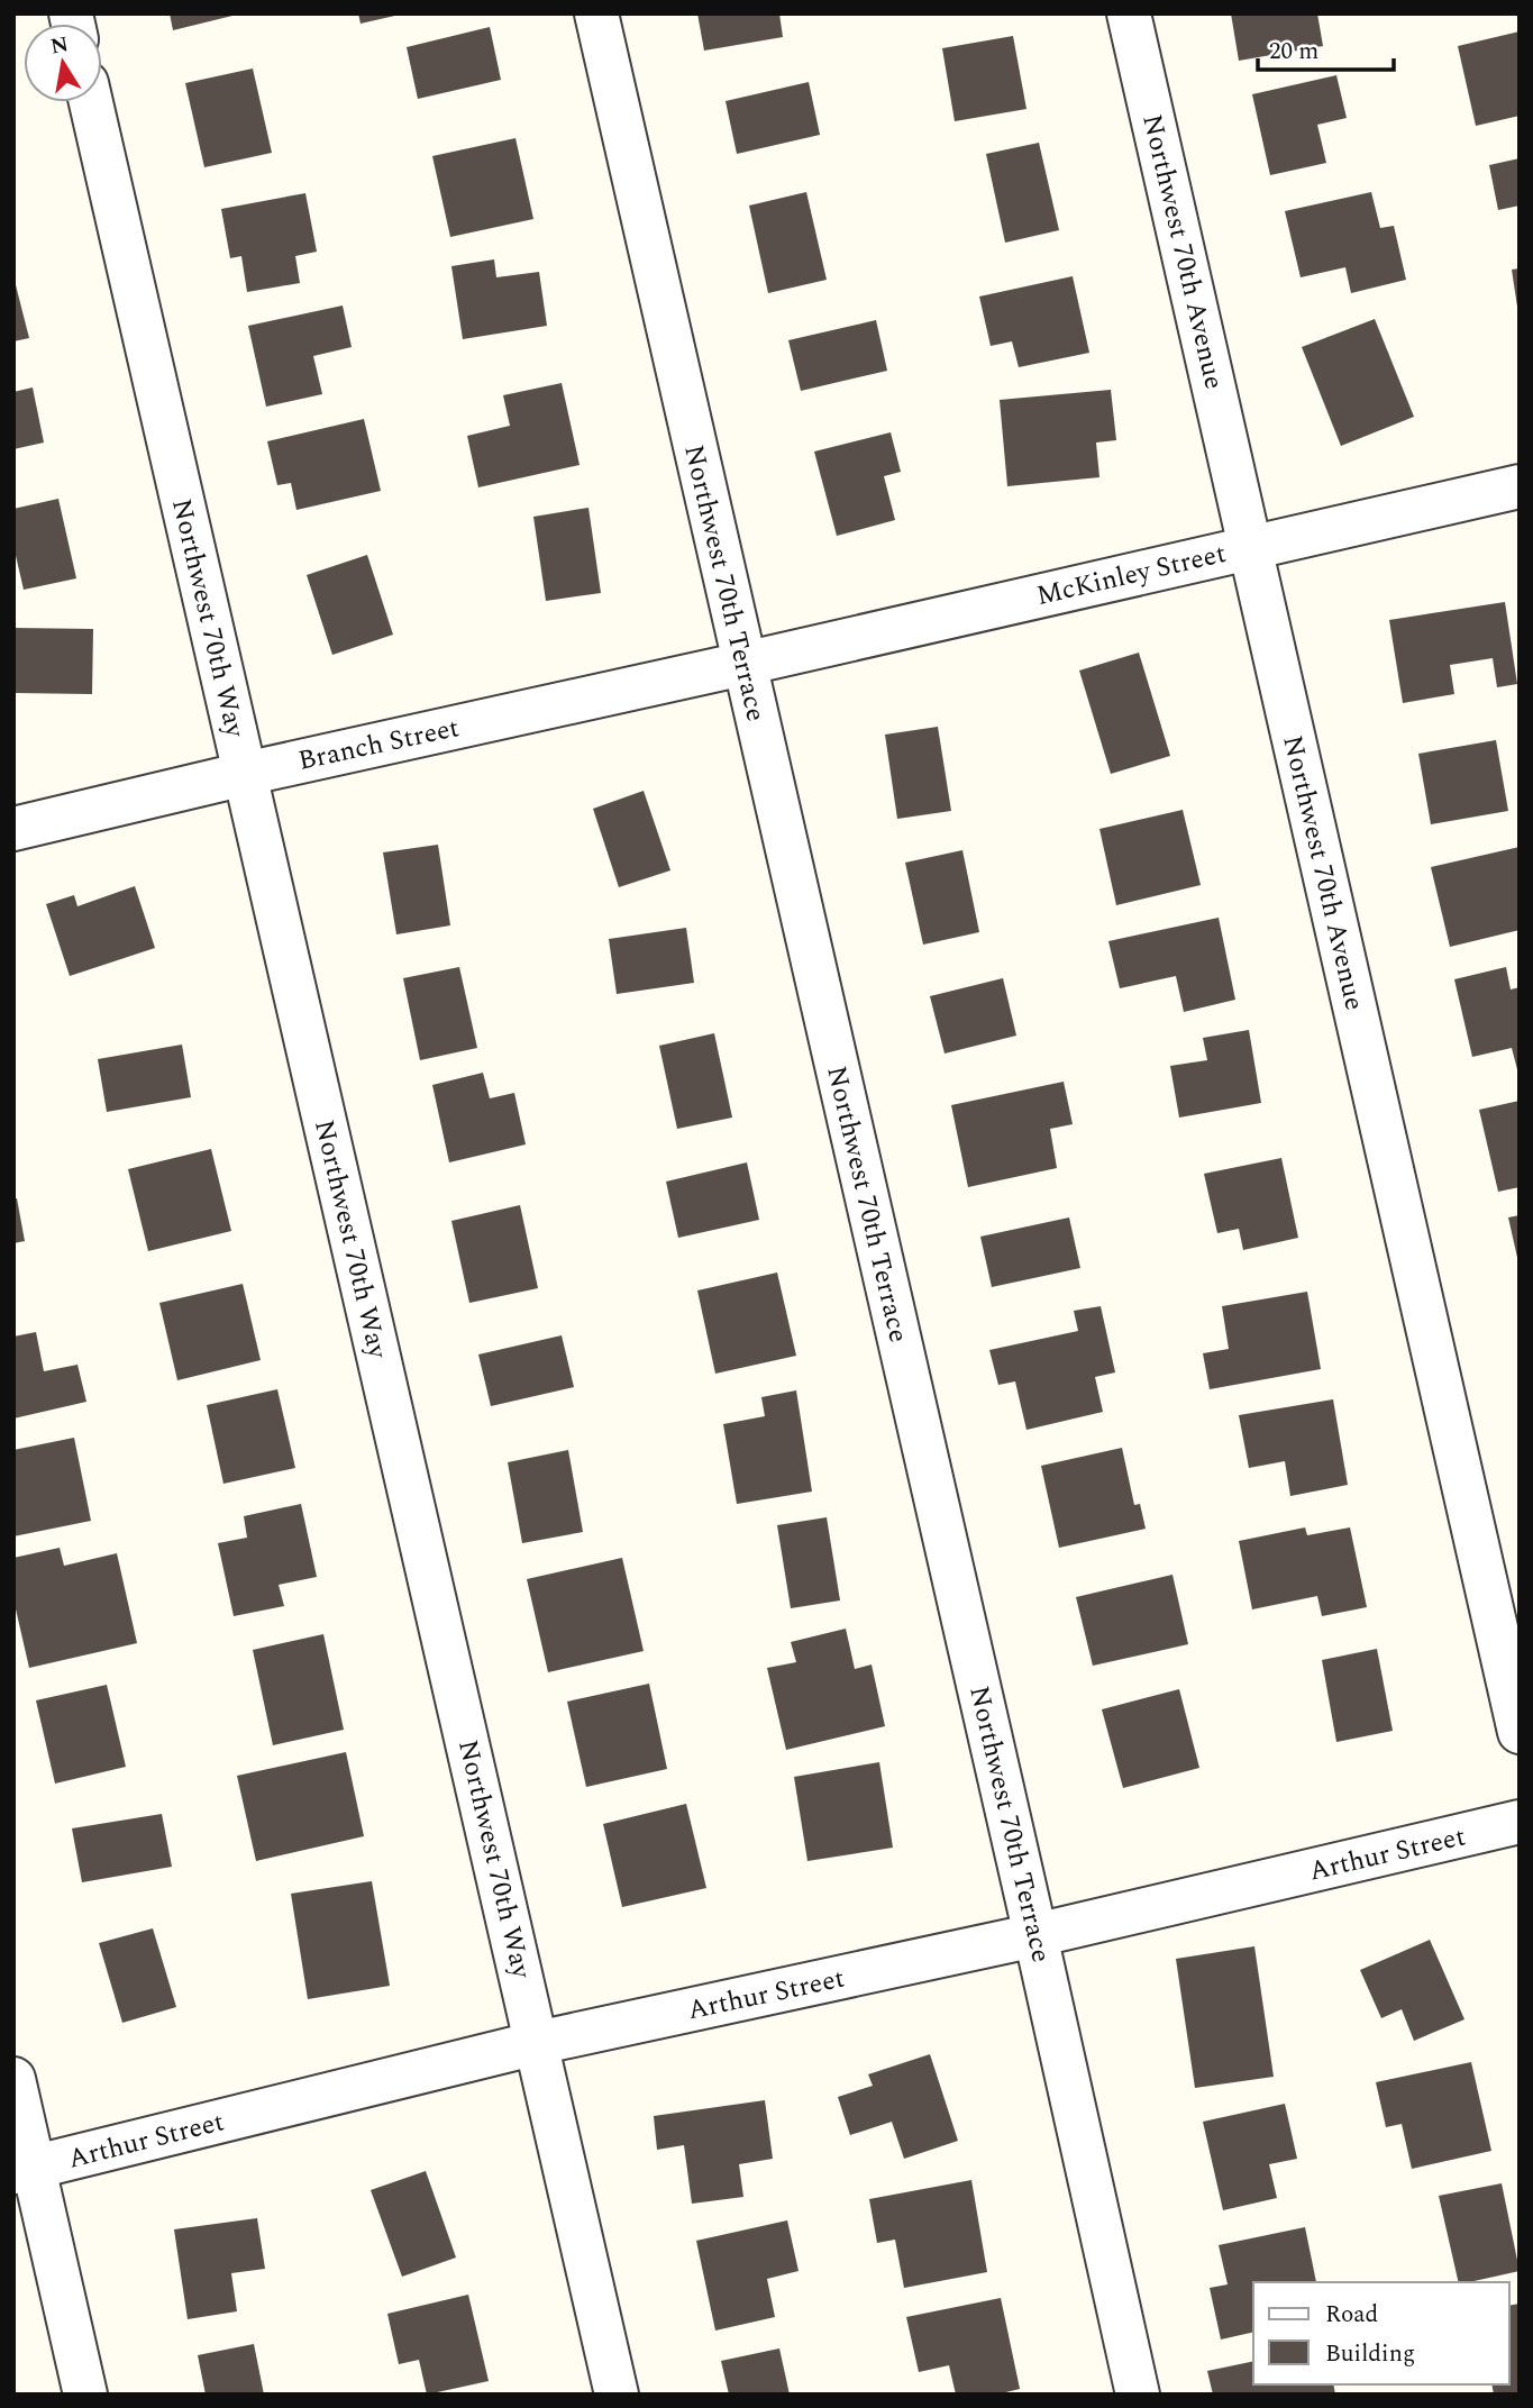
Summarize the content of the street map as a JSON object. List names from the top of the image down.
{
  "streets": {
    "street": [
      "Northwest 70th Avenue",
      "McKinley Street",
      "Northwest 70th Terrace",
      "Northwest 70th Way",
      "Branch Street",
      "Arthur Street"
    ]
  },
  "crossings": [
    ["Northwest 70th Avenue", "McKinley Street"],
    ["McKinley Street", "Northwest 70th Terrace"],
    ["McKinley Street", "Branch Street"],
    ["Northwest 70th Terrace", "Branch Street"],
    ["Northwest 70th Terrace", "Arthur Street"],
    ["Northwest 70th Way", "Branch Street"],
    ["Northwest 70th Way", "Arthur Street"]
  ],
  "legend": ["Road", "Building"],
  "scale_bar": "20 m",
  "north": "top"
}
